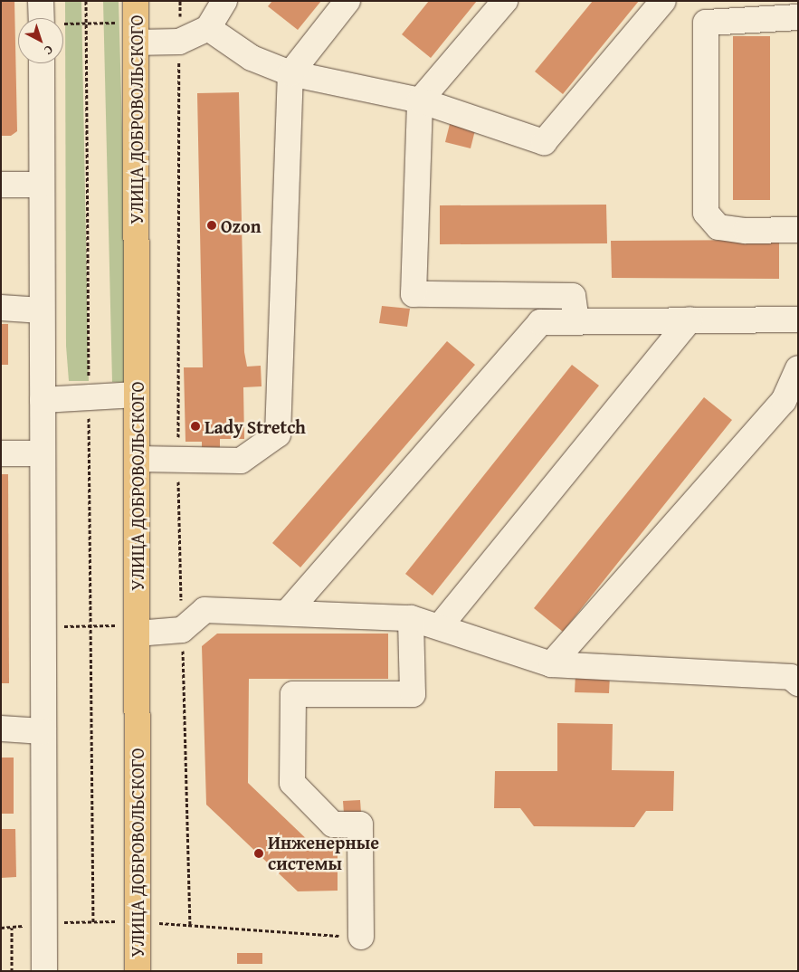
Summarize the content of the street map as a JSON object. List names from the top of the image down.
{
  "streets": {
    "main road": ["УЛИЦА ДОБРОВОЛЬСКОГО"]
  },
  "places": ["Ozon", "Lady Stretch", "Инженерные системы"],
  "north": "bottom right"
}
